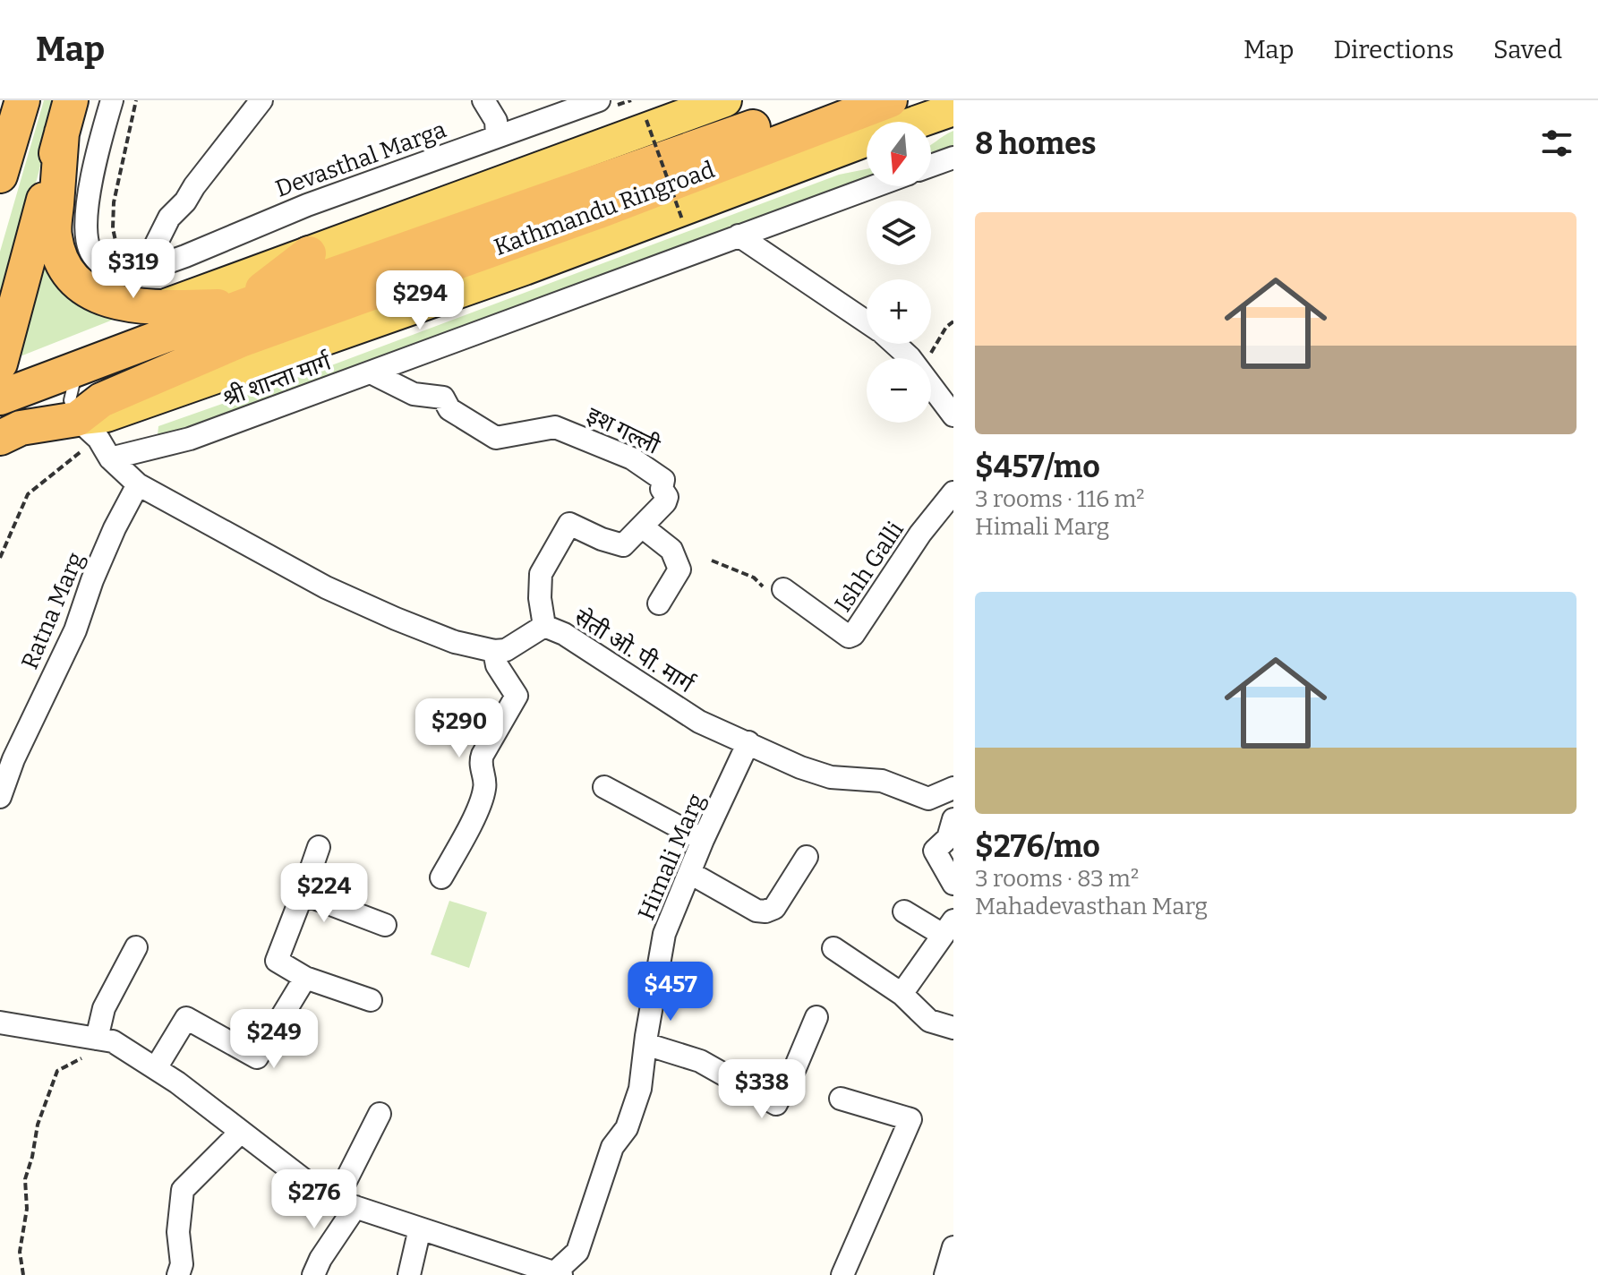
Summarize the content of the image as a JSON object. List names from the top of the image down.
{
  "streets": {
    "highway": ["Kathmandu Ringroad"],
    "street": [
      "Devasthal Marga",
      "श्री शान्ता मार्ग",
      "इश गल्ली",
      "Ishh Galli",
      "Ratna Marg",
      "सेती ओ. पी. मार्ग",
      "Himali Marg"
    ]
  },
  "crossings": [
    ["श्री शान्ता मार्ग", "इश गल्ली"],
    ["इश गल्ली", "सेती ओ. पी. मार्ग"],
    ["सेती ओ. पी. मार्ग", "Himali Marg"]
  ],
  "north": "bottom",
  "page": {
    "header": "Map",
    "nav": ["Map", "Directions", "Saved"],
    "heading": "8 homes",
    "map_buttons": ["+", "−"],
    "list": [
      {
        "name": "$457/mo",
        "note": "3 rooms · 116 m² · Himali Marg"
      },
      {
        "name": "$276/mo",
        "note": "3 rooms · 83 m² · Mahadevasthan Marg"
      }
    ],
    "price": [
      "$319",
      "$294",
      "$290",
      "$224",
      "$457",
      "$249",
      "$338",
      "$276"
    ]
  }
}
